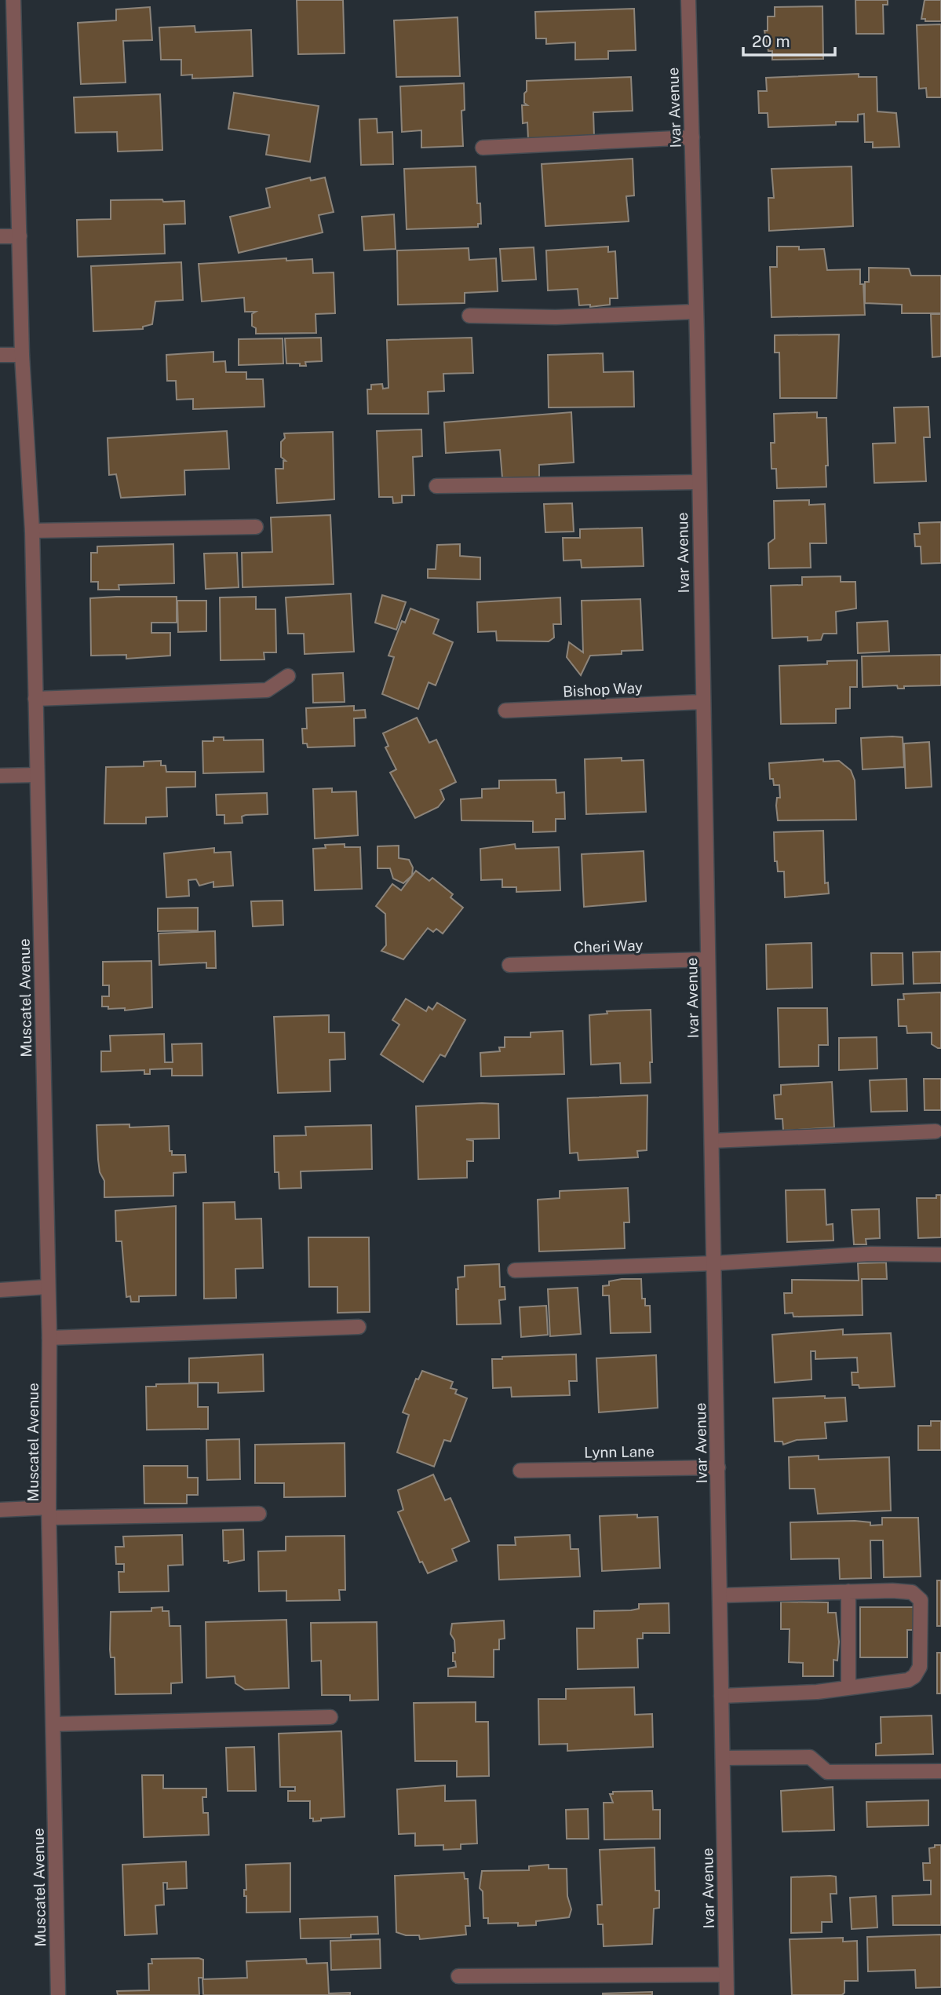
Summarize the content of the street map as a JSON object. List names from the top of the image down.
{
  "streets": {
    "street": [
      "Ivar Avenue",
      "Bishop Way",
      "Cheri Way",
      "Muscatel Avenue",
      "Lynn Lane"
    ]
  },
  "crossings": [
    ["Ivar Avenue", "Bishop Way"],
    ["Ivar Avenue", "Cheri Way"],
    ["Ivar Avenue", "Lynn Lane"]
  ],
  "scale_bar": "20 m"
}
